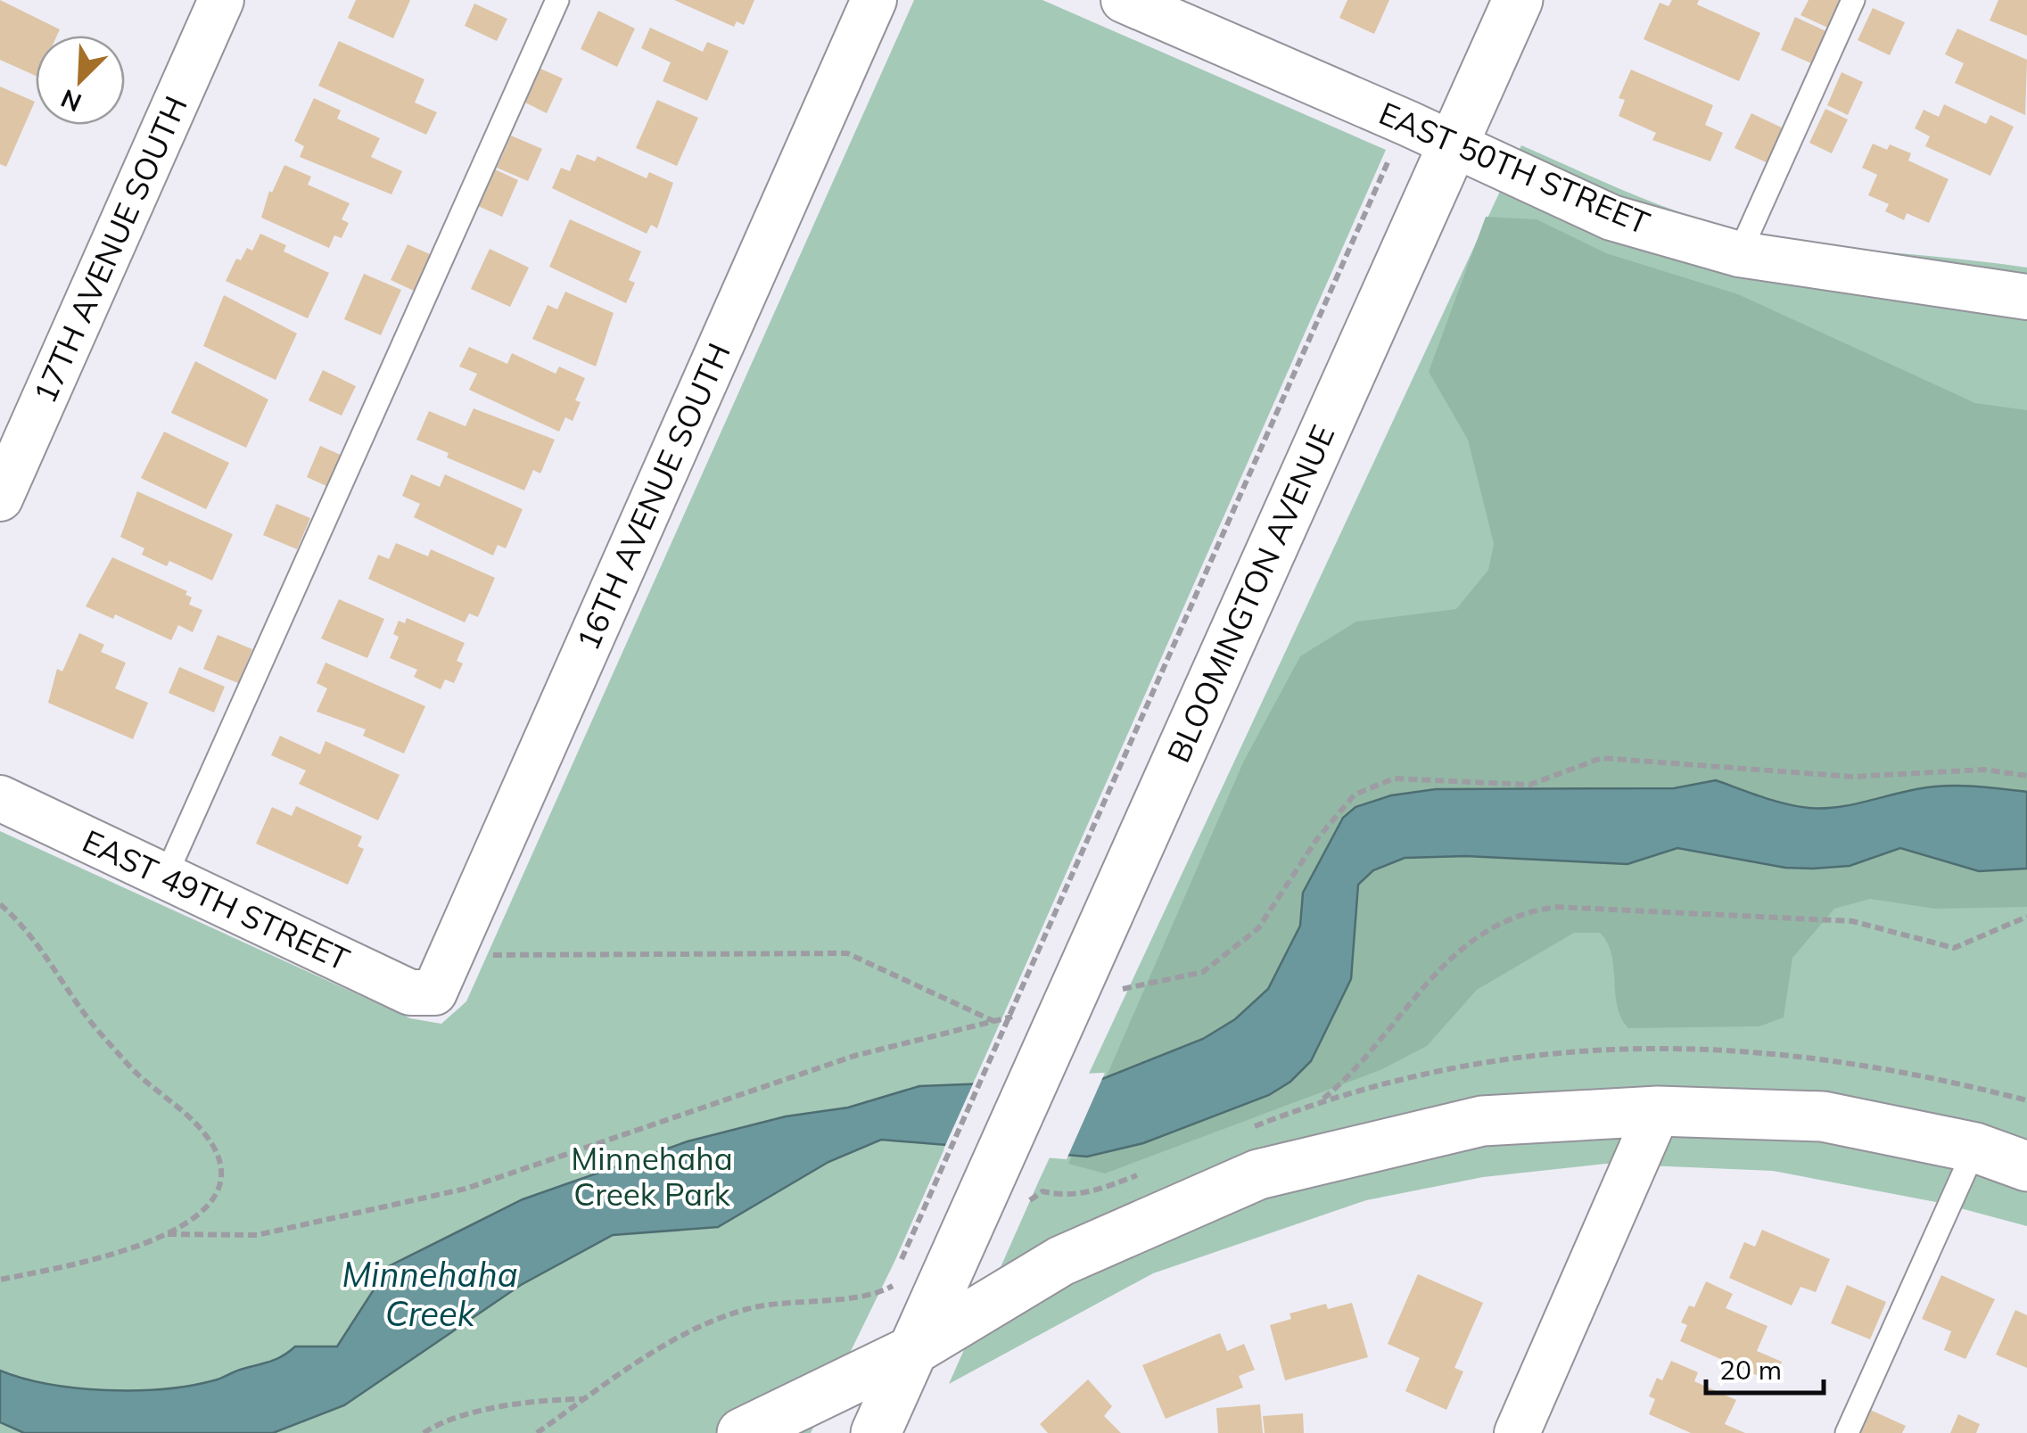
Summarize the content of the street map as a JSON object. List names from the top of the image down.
{
  "streets": {
    "street": [
      "EAST 50TH STREET",
      "17TH AVENUE SOUTH",
      "16TH AVENUE SOUTH",
      "BLOOMINGTON AVENUE",
      "EAST 49TH STREET"
    ]
  },
  "crossings": [
    ["EAST 50TH STREET", "BLOOMINGTON AVENUE"],
    ["16TH AVENUE SOUTH", "EAST 49TH STREET"]
  ],
  "water": ["Minnehaha Creek"],
  "parks": ["Minnehaha Creek Park"],
  "scale_bar": "20 m",
  "north": "bottom left"
}
